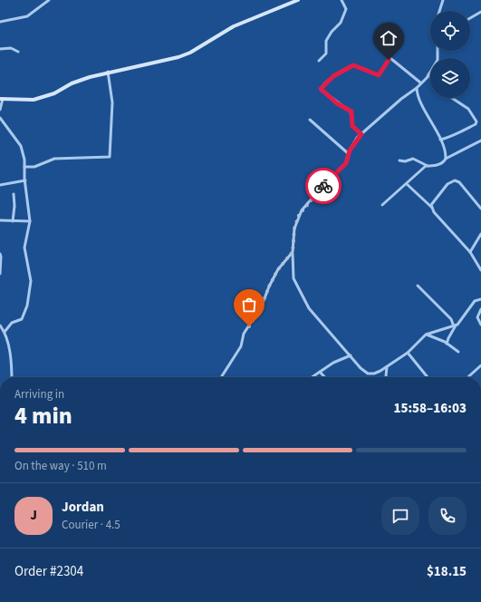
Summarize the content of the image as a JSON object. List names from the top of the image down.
{
  "page": {
    "heading": ["4 min", "Arriving in", "15:58–16:03"],
    "panel": [
      "Jordan",
      "Courier · 4.5",
      "Order #2304",
      "$18.15"
    ],
    "bar": "On the way · 510 m",
    "round": "J"
  }
}
